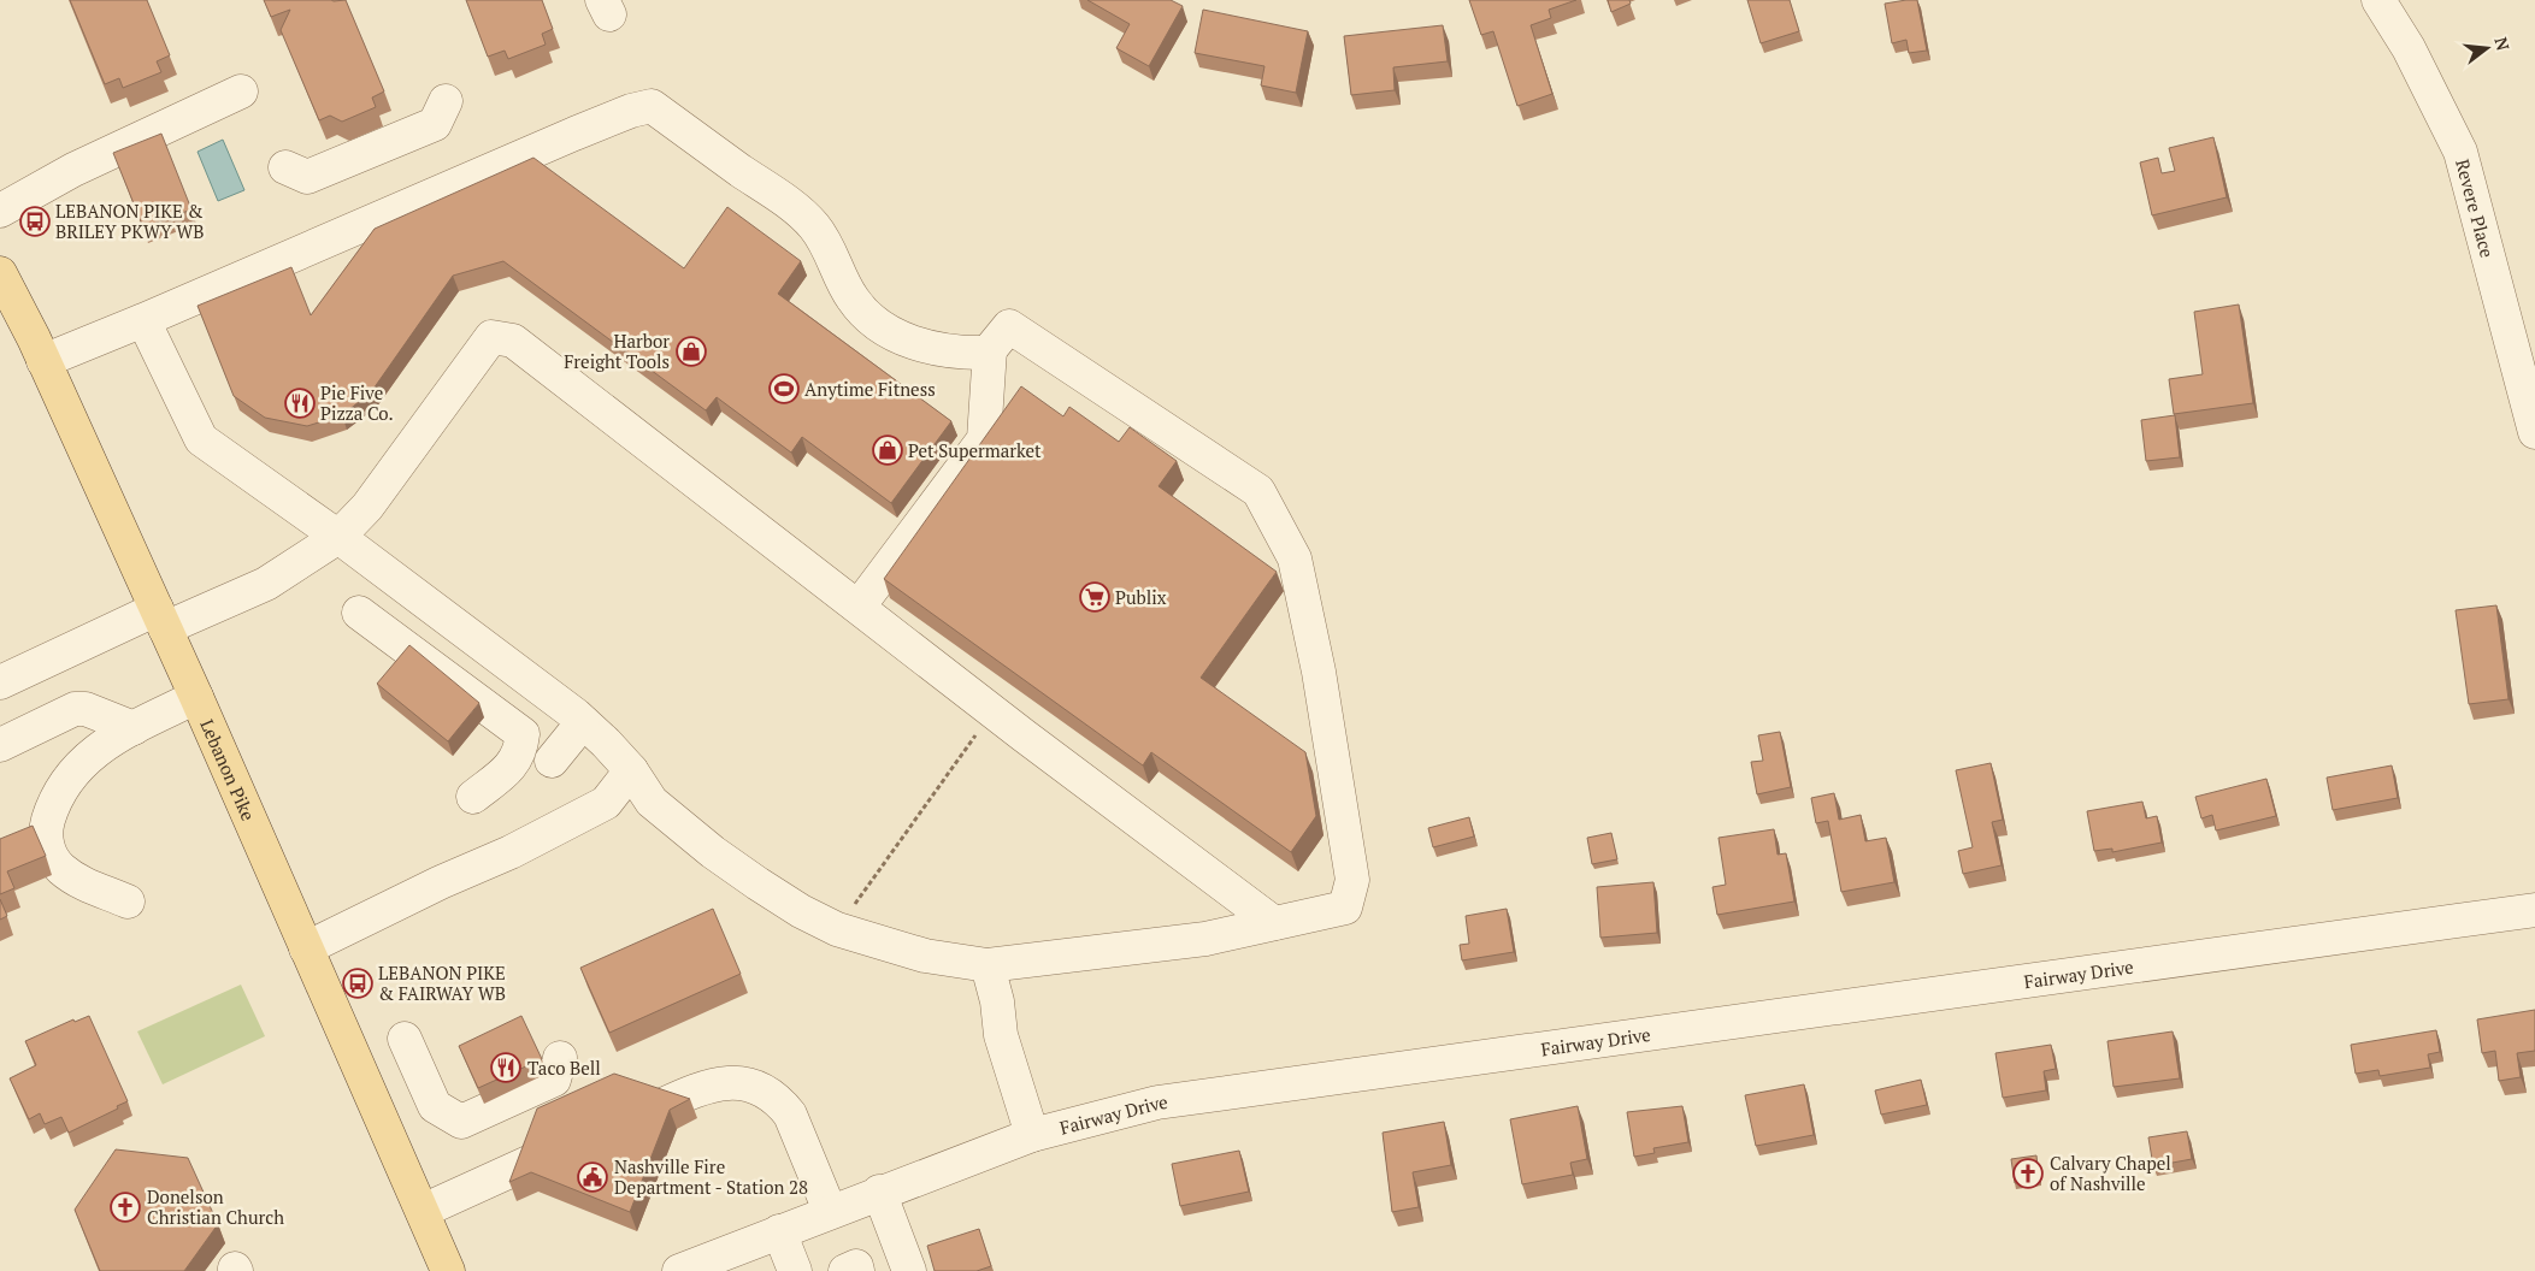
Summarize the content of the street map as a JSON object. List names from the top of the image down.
{
  "streets": {
    "main road": ["Lebanon Pike"],
    "street": ["Revere Place", "Fairway Drive"]
  },
  "places": {
    "bus stop": ["LEBANON PIKE & BRILEY PKWY WB", "LEBANON PIKE & FAIRWAY WB"],
    "shop": ["Harbor Freight Tools", "Pet Supermarket"],
    "sports": ["Anytime Fitness"],
    "restaurant": ["Pie Five Pizza Co.", "Taco Bell"],
    "supermarket": ["Publix"],
    "church": ["Calvary Chapel of Nashville", "Donelson Christian Church"],
    "public building": ["Nashville Fire Department - Station 28"]
  },
  "north": "right"
}
